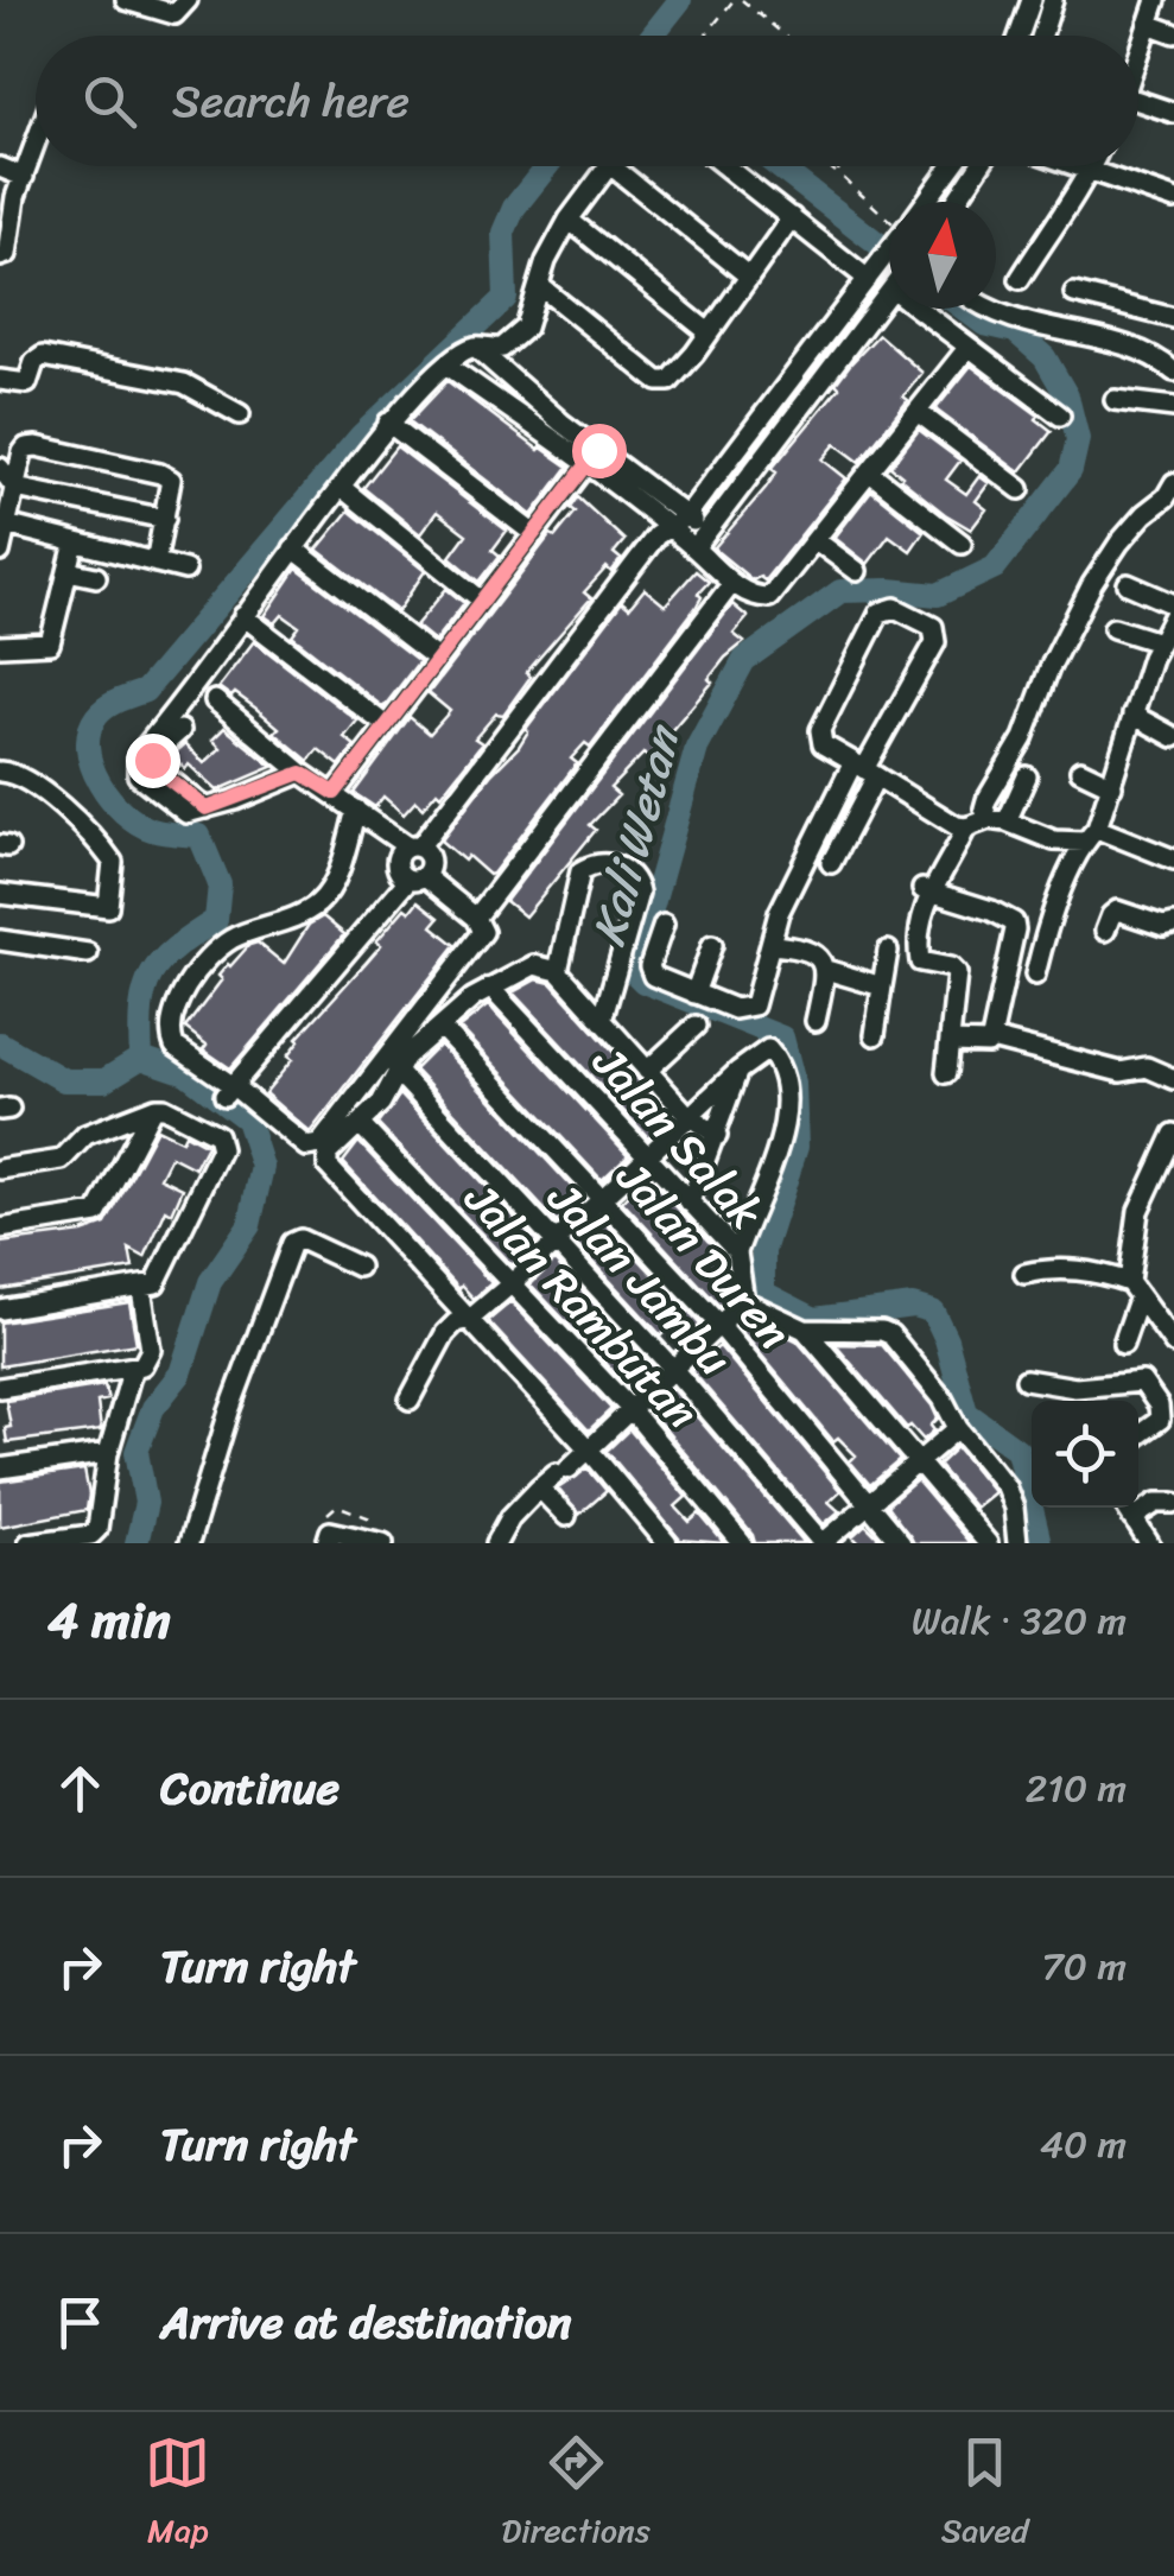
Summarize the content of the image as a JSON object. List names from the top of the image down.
{
  "streets": {
    "street": [
      "Jalan Salak",
      "Jalan Duren",
      "Jalan Jambu",
      "Jalan Rambutan"
    ]
  },
  "water": ["Kali Wetan"],
  "north": "top",
  "page": {
    "search": "Search here",
    "heading": ["4 min", "Walk · 320 m"],
    "list": [
      ["Continue", "210 m"],
      ["Turn right", "70 m"],
      ["Turn right", "40 m"],
      "Arrive at destination"
    ],
    "nav": ["Map", "Directions", "Saved"]
  }
}
